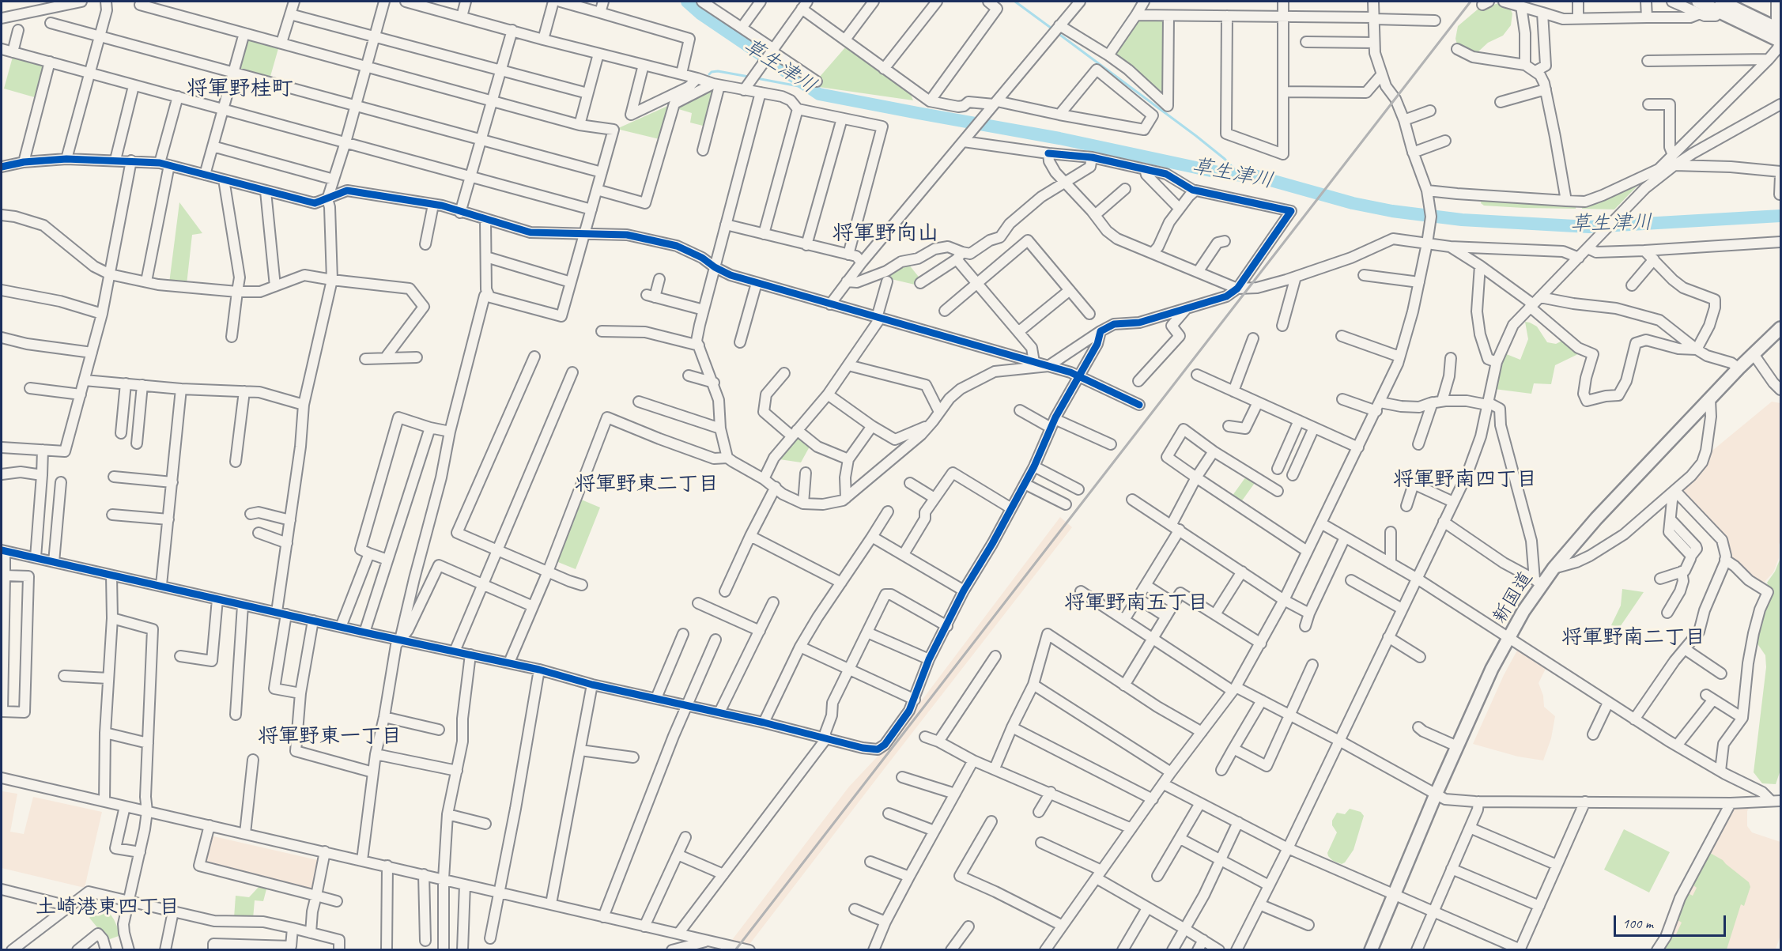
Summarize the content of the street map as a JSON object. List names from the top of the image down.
{
  "streets": {
    "main road": ["新国道"]
  },
  "districts": [
    "将軍野桂町",
    "将軍野向山",
    "将軍野南四丁目",
    "将軍野東二丁目",
    "将軍野南五丁目",
    "将軍野南二丁目",
    "将軍野東一丁目",
    "土崎港東四丁目"
  ],
  "water": ["草生津川"],
  "scale_bar": "100 m"
}
